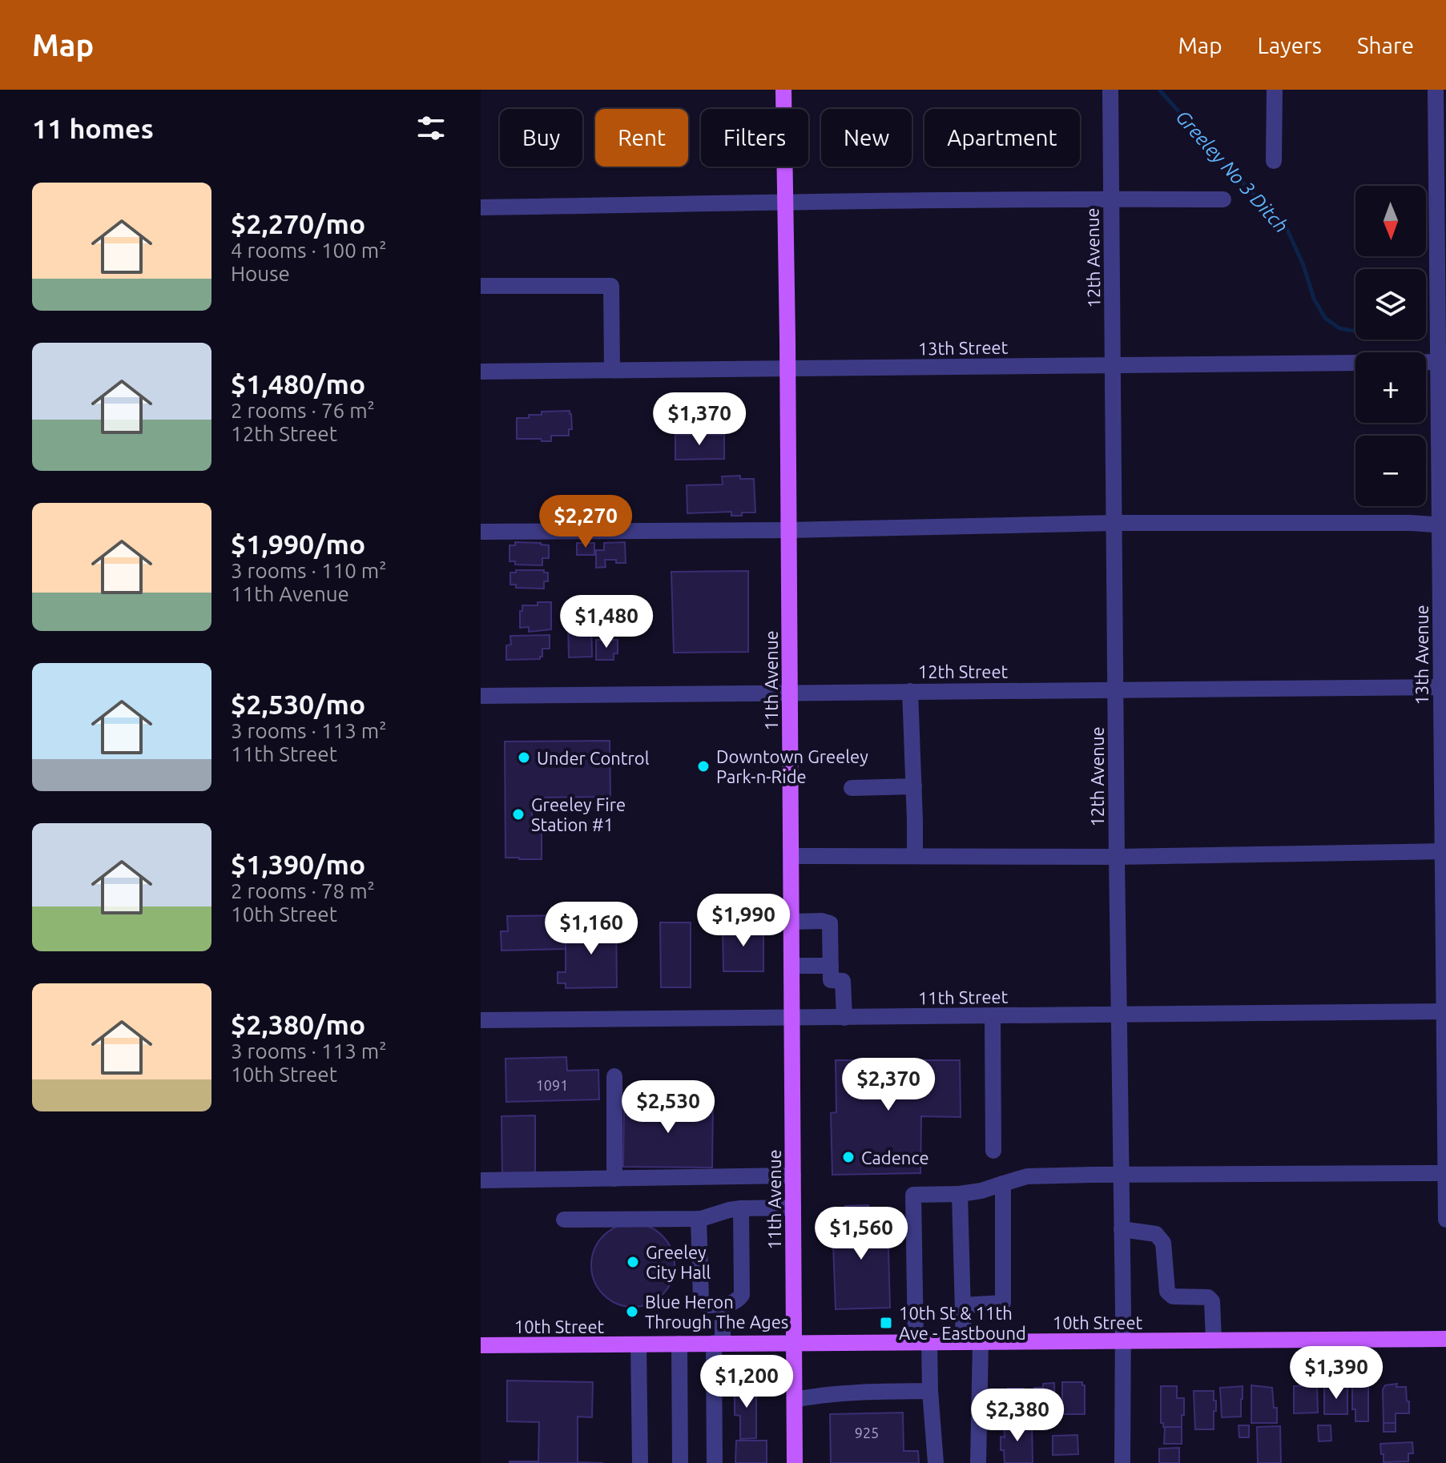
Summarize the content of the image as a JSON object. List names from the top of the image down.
{
  "streets": {
    "main road": ["11th Avenue", "10th Street"],
    "street": [
      "12th Avenue",
      "13th Street",
      "13th Avenue",
      "12th Street",
      "11th Street"
    ]
  },
  "crossings": [
    ["12th Avenue", "13th Street"],
    ["12th Avenue", "12th Street"],
    ["12th Avenue", "11th Street"],
    ["12th Avenue", "10th Street"],
    ["13th Street", "13th Avenue"],
    ["13th Street", "11th Avenue"],
    ["13th Avenue", "12th Street"],
    ["13th Avenue", "11th Street"],
    ["12th Street", "11th Avenue"],
    ["11th Avenue", "11th Street"],
    ["11th Avenue", "10th Street"]
  ],
  "water": ["Greeley No 3 Ditch"],
  "places": {
    "other": [
      "Under Control",
      "Downtown Greeley Park-n-Ride",
      "Greeley Fire Station #1",
      "Cadence",
      "Greeley City Hall",
      "Blue Heron Through The Ages"
    ],
    "transit": ["10th St & 11th Ave - Eastbound"]
  },
  "house_numbers": ["1091", "925"],
  "north": "bottom",
  "page": {
    "header": "Map",
    "nav": ["Map", "Layers", "Share"],
    "heading": "11 homes",
    "chip": [
      "Buy",
      "Rent",
      "Filters",
      "New",
      "Apartment"
    ],
    "list": [
      {
        "name": "$2,270/mo",
        "note": "4 rooms · 100 m² · House"
      },
      {
        "name": "$1,480/mo",
        "note": "2 rooms · 76 m² · 12th Street"
      },
      {
        "name": "$1,990/mo",
        "note": "3 rooms · 110 m² · 11th Avenue"
      },
      {
        "name": "$2,530/mo",
        "note": "3 rooms · 113 m² · 11th Street"
      },
      {
        "name": "$1,390/mo",
        "note": "2 rooms · 78 m² · 10th Street"
      },
      {
        "name": "$2,380/mo",
        "note": "3 rooms · 113 m² · 10th Street"
      }
    ],
    "map_buttons": ["+", "−"],
    "price": [
      "$1,370",
      "$2,270",
      "$1,480",
      "$1,990",
      "$1,160",
      "$2,370",
      "$2,530",
      "$1,560",
      "$1,390",
      "$1,200",
      "$2,380"
    ]
  }
}
